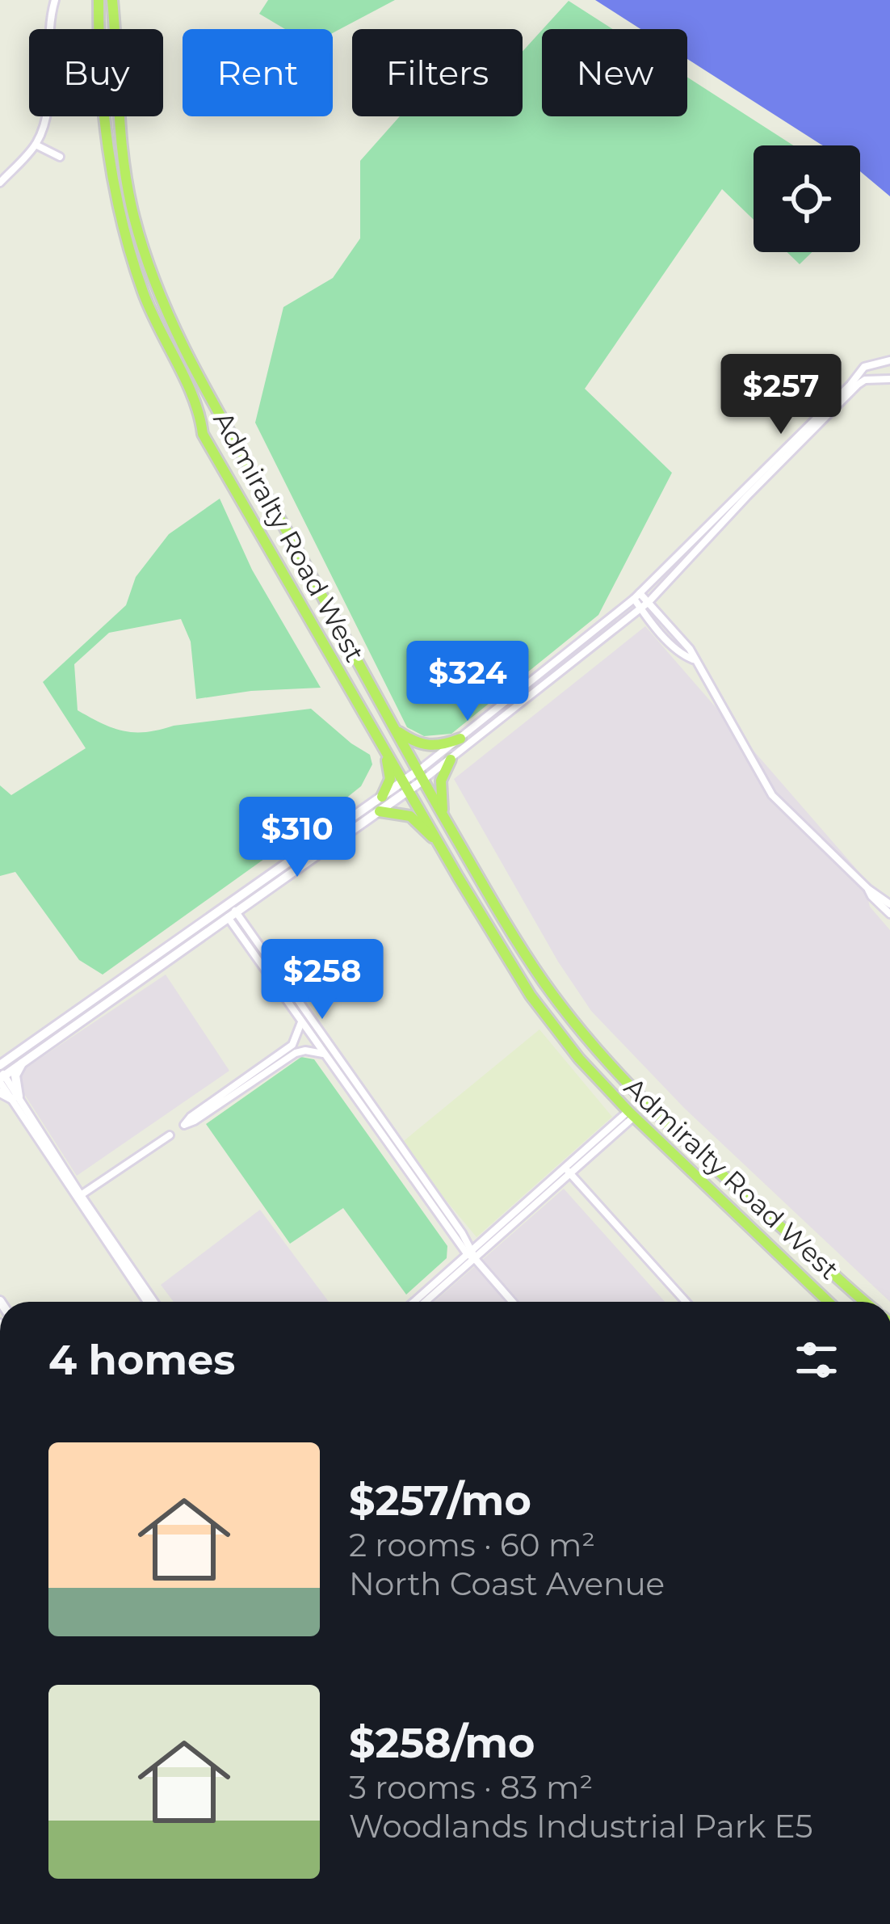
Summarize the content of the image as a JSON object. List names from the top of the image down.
{
  "streets": {
    "main road": ["Admiralty Road West"]
  },
  "page": {
    "chip": [
      "Buy",
      "Rent",
      "Filters",
      "New"
    ],
    "price": [
      "$257",
      "$324",
      "$310",
      "$258"
    ],
    "heading": "4 homes",
    "list": [
      {
        "name": "$257/mo",
        "note": "2 rooms · 60 m² · North Coast Avenue"
      },
      {
        "name": "$258/mo",
        "note": "3 rooms · 83 m² · Woodlands Industrial Park E5"
      }
    ]
  }
}
